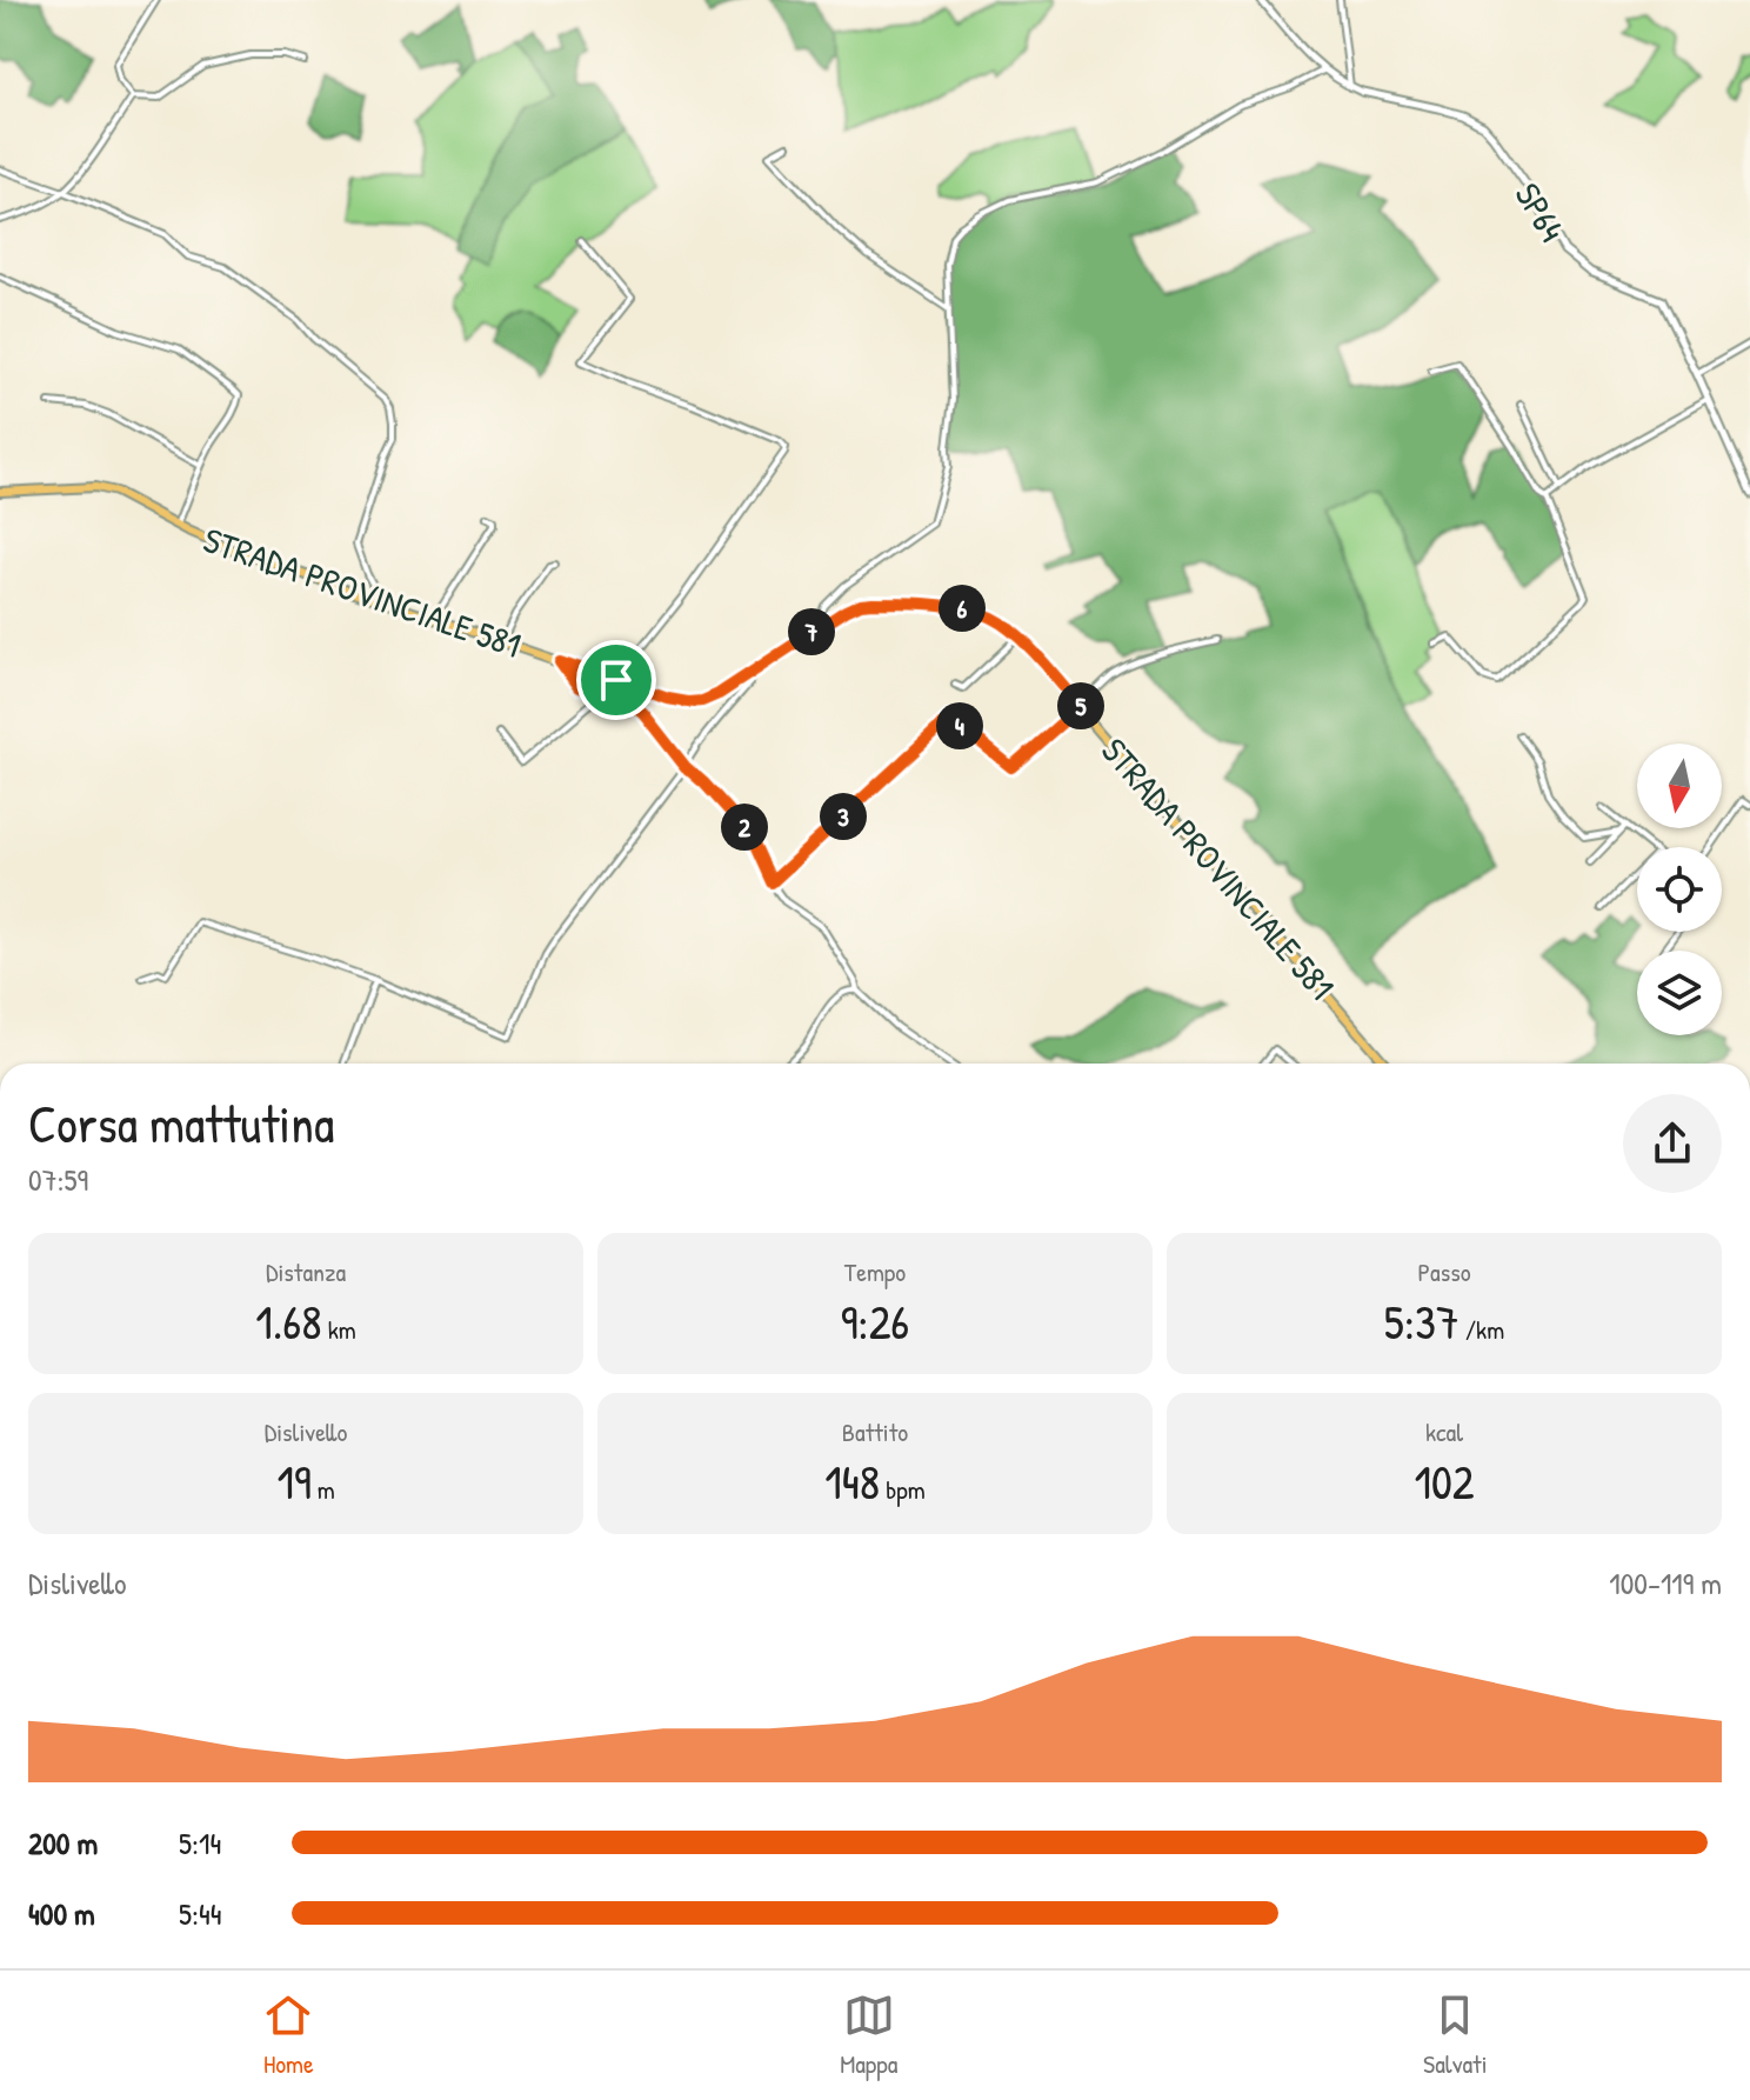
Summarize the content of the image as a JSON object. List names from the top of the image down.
{
  "streets": {
    "main road": ["STRADA PROVINCIALE 581"],
    "street": ["SP64"]
  },
  "north": "bottom",
  "page": {
    "pins": [
      "6",
      "7",
      "5",
      "4",
      "3",
      "2"
    ],
    "heading": ["Corsa mattutina", "07:59"],
    "stats": [
      ["Distanza", "1.68 km"],
      ["Tempo", "9:26"],
      ["Passo", "5:37 /km"],
      ["Dislivello", "19 m"],
      ["Battito", "148 bpm"],
      ["kcal", "102"]
    ],
    "chart": ["Dislivello", "100–119 m"],
    "list": [
      {
        "name": "200 m",
        "note": "5:14"
      },
      {
        "name": "400 m",
        "note": "5:44"
      }
    ],
    "tabs": ["Home", "Mappa", "Salvati"]
  }
}
